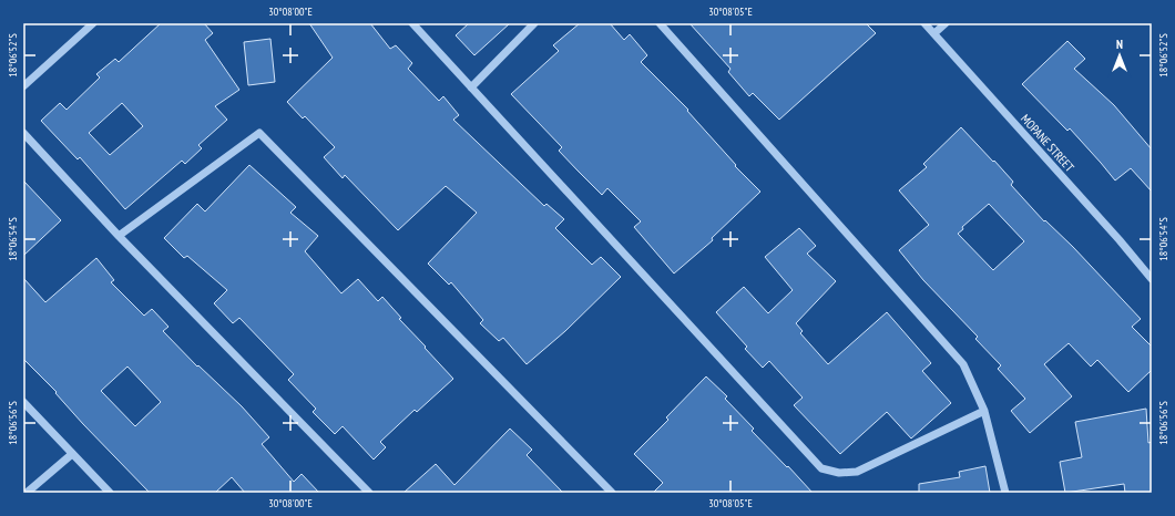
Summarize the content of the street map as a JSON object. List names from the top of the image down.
{
  "streets": {
    "street": ["MOPANE STREET"]
  },
  "north": "top",
  "coordinates": [
    "30°08'00\"E",
    "30°08'05\"E",
    "18°06'52\"S",
    "18°06'54\"S",
    "18°06'56\"S"
  ]
}
